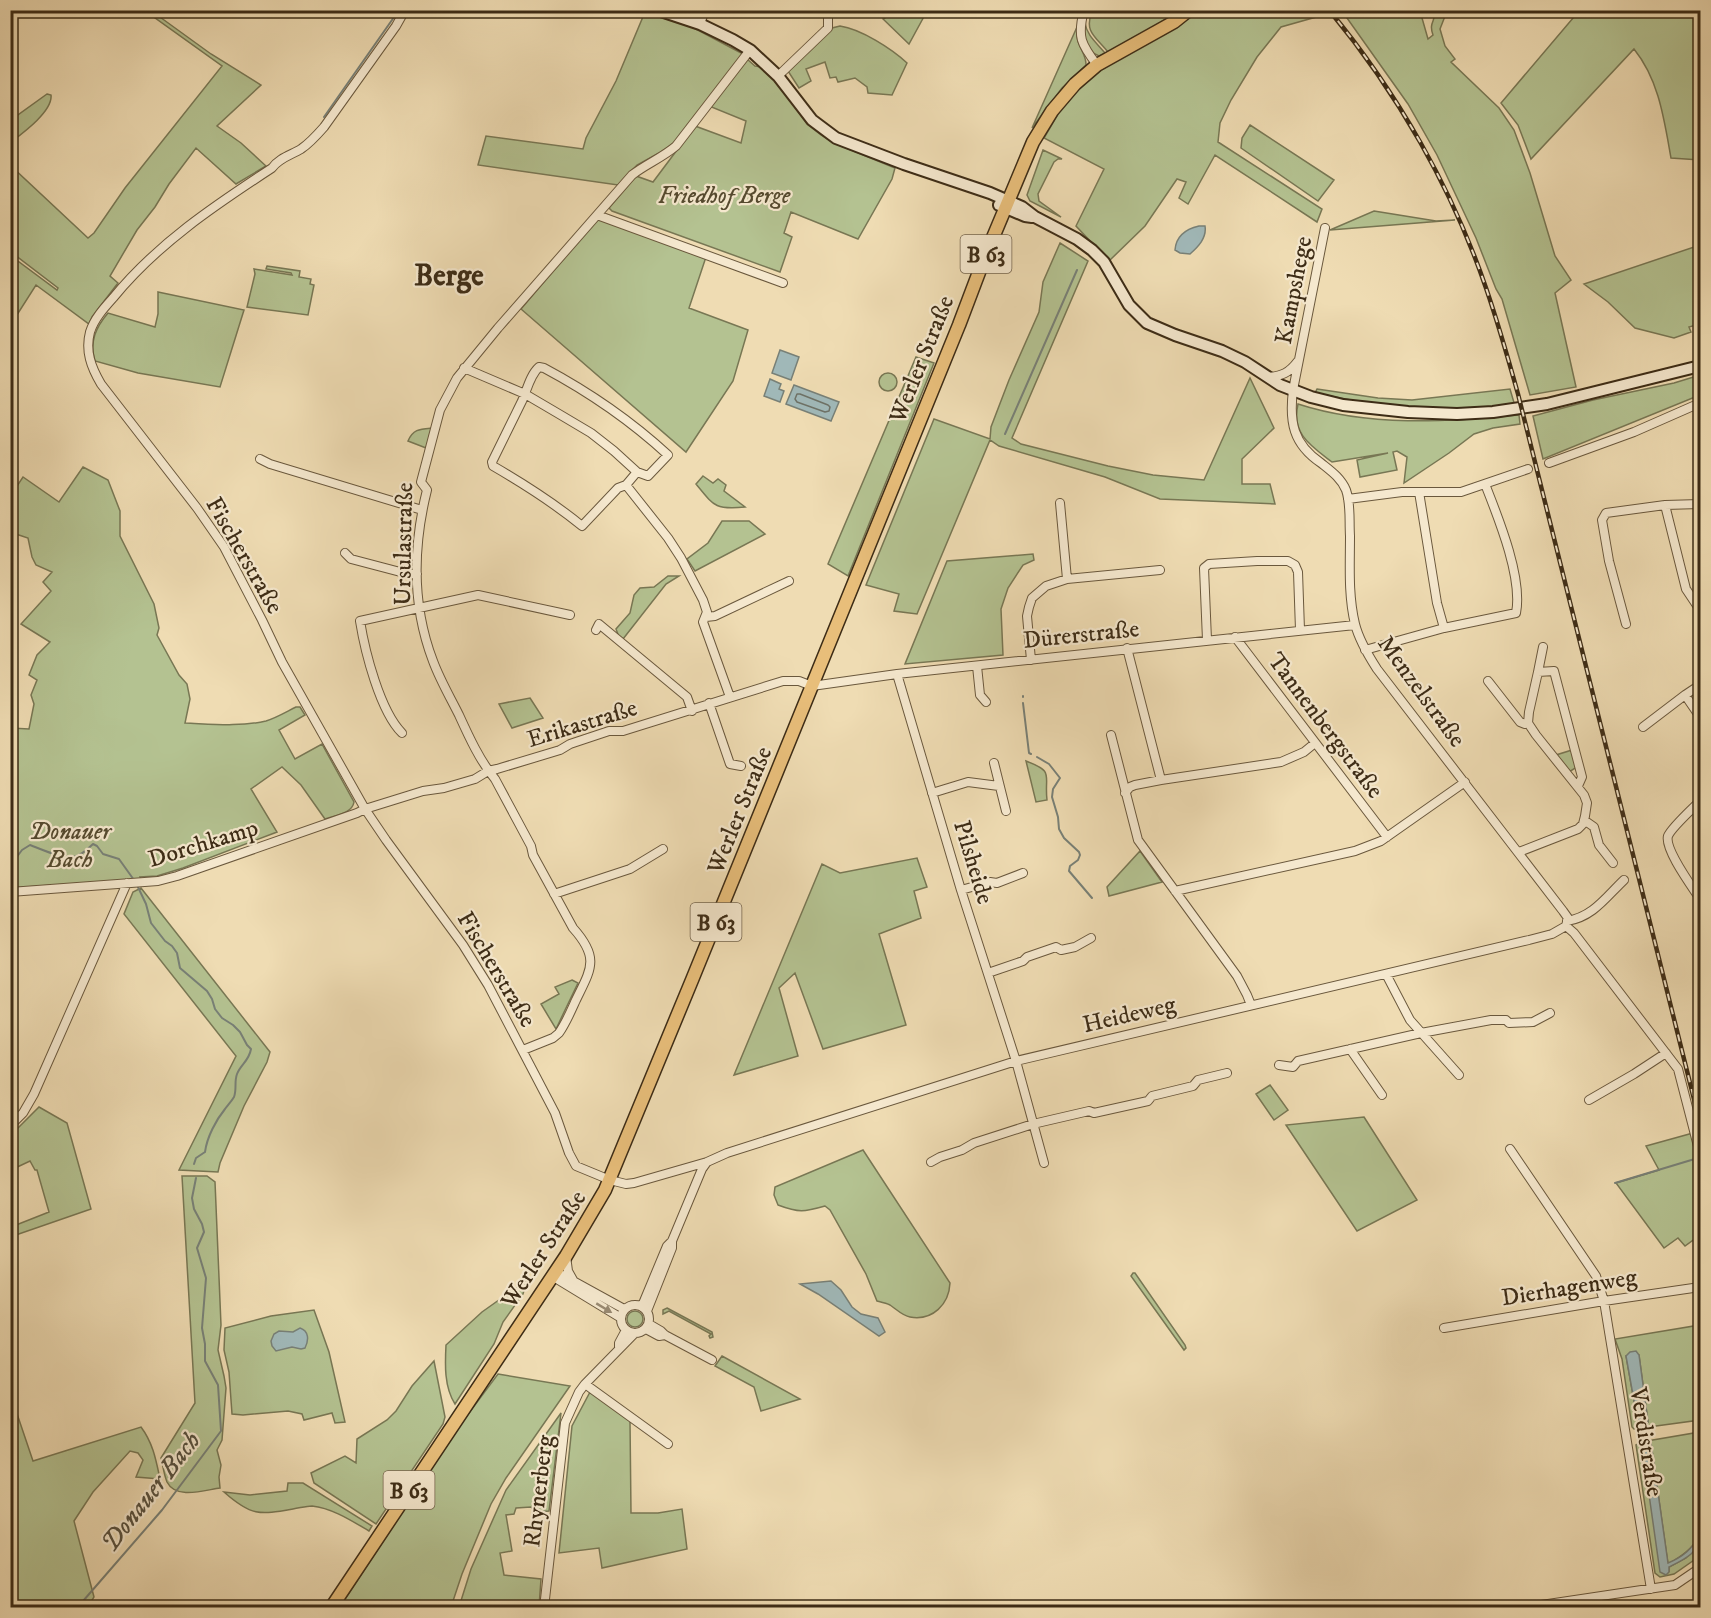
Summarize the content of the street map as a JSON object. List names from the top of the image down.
{
  "streets": {
    "main road": ["B 63", "Werler Straße"],
    "street": [
      "Kampshege",
      "Ursulastraße",
      "Fischerstraße",
      "Dürerstraße",
      "Menzelstraße",
      "Erikastraße",
      "Tannenbergstraße",
      "Dorchkamp",
      "Pilsheide",
      "Heideweg",
      "Dierhagenweg",
      "Verdistraße",
      "Rhynerberg"
    ]
  },
  "crossings": [
    ["Kampshege", "Menzelstraße"],
    ["Werler Straße", "Fischerstraße"],
    ["Werler Straße", "Dürerstraße"],
    ["Werler Straße", "Erikastraße"],
    ["Werler Straße", "Heideweg"],
    ["Ursulastraße", "Fischerstraße"],
    ["Ursulastraße", "Erikastraße"],
    ["Fischerstraße", "Erikastraße"],
    ["Fischerstraße", "Dorchkamp"],
    ["Fischerstraße", "Heideweg"],
    ["Dürerstraße", "Menzelstraße"],
    ["Dürerstraße", "Erikastraße"],
    ["Dürerstraße", "Tannenbergstraße"],
    ["Dürerstraße", "Pilsheide"],
    ["Menzelstraße", "Heideweg"],
    ["Erikastraße", "Dorchkamp"],
    ["Pilsheide", "Heideweg"],
    ["Dierhagenweg", "Verdistraße"]
  ],
  "districts": ["Berge"],
  "water": ["Donauer Bach"],
  "parks": ["Friedhof Berge", "Donauer Bach"]
}
